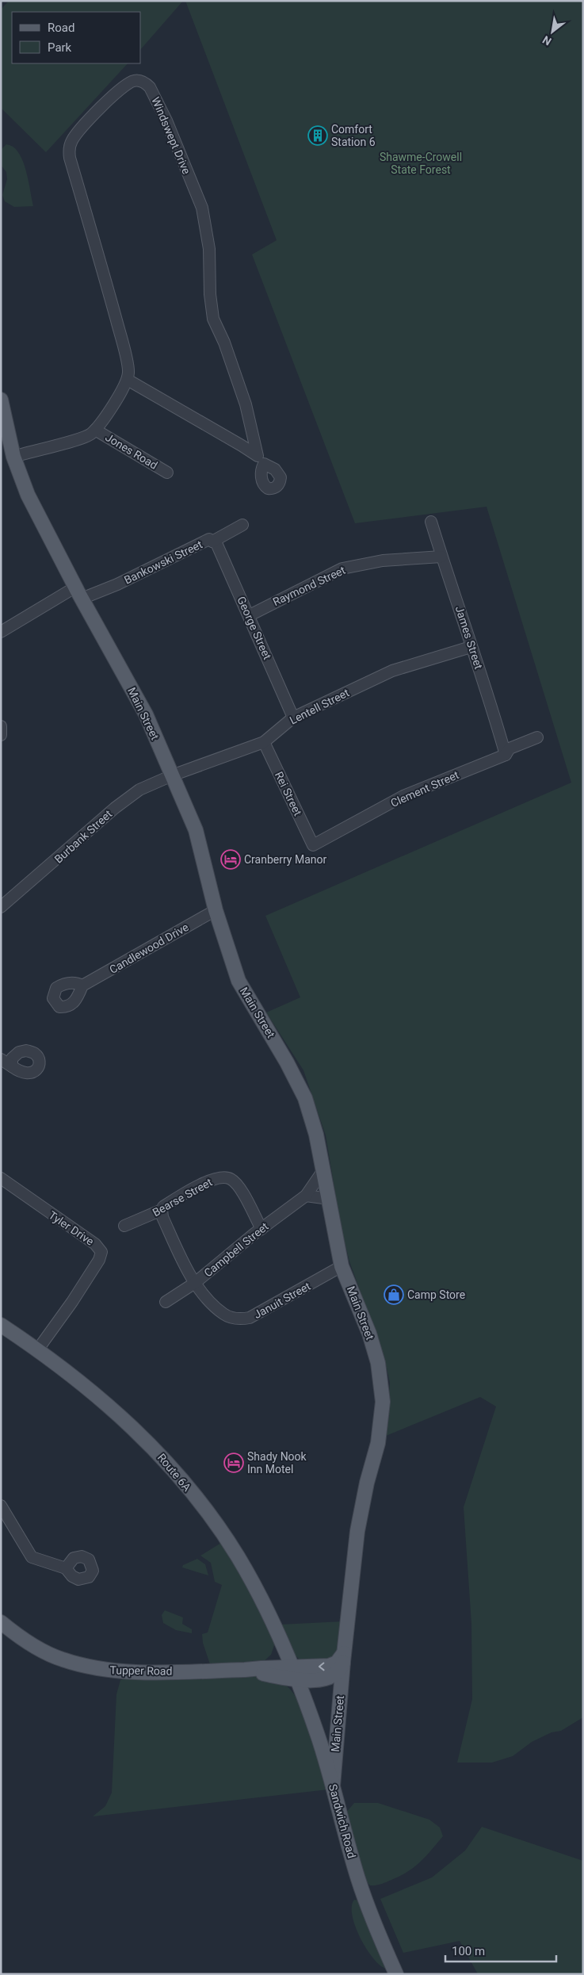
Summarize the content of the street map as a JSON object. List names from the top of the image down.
{
  "streets": {
    "main road": [
      "Main Street",
      "Route 6A",
      "Tupper Road",
      "Sandwich Road"
    ],
    "street": [
      "Windswept Drive",
      "Jones Road",
      "Bankowski Street",
      "Raymond Street",
      "George Street",
      "James Street",
      "Lentell Street",
      "Clement Street",
      "Rei Street",
      "Burbank Street",
      "Candlewood Drive",
      "Bearse Street",
      "Tyler Drive",
      "Campbell Street",
      "Januit Street"
    ]
  },
  "crossings": [
    ["Bankowski Street", "George Street"],
    ["Bankowski Street", "Main Street"],
    ["Raymond Street", "George Street"],
    ["Raymond Street", "James Street"],
    ["George Street", "Lentell Street"],
    ["James Street", "Lentell Street"],
    ["James Street", "Clement Street"],
    ["Lentell Street", "Main Street"],
    ["Lentell Street", "Rei Street"],
    ["Lentell Street", "Burbank Street"],
    ["Main Street", "Burbank Street"],
    ["Main Street", "Candlewood Drive"],
    ["Main Street", "Campbell Street"],
    ["Main Street", "Januit Street"],
    ["Main Street", "Sandwich Road"],
    ["Clement Street", "Rei Street"],
    ["Bearse Street", "Campbell Street"],
    ["Bearse Street", "Januit Street"],
    ["Tyler Drive", "Route 6A"],
    ["Campbell Street", "Januit Street"],
    ["Route 6A", "Tupper Road"],
    ["Route 6A", "Sandwich Road"],
    ["Tupper Road", "Sandwich Road"]
  ],
  "parks": ["Shawme-Crowell State Forest"],
  "places": {
    "building": ["Comfort Station 6"],
    "hotel": ["Cranberry Manor", "Shady Nook Inn Motel"],
    "shop": ["Camp Store"]
  },
  "legend": ["Road", "Park"],
  "scale_bar": "100 m",
  "north": "bottom left"
}
